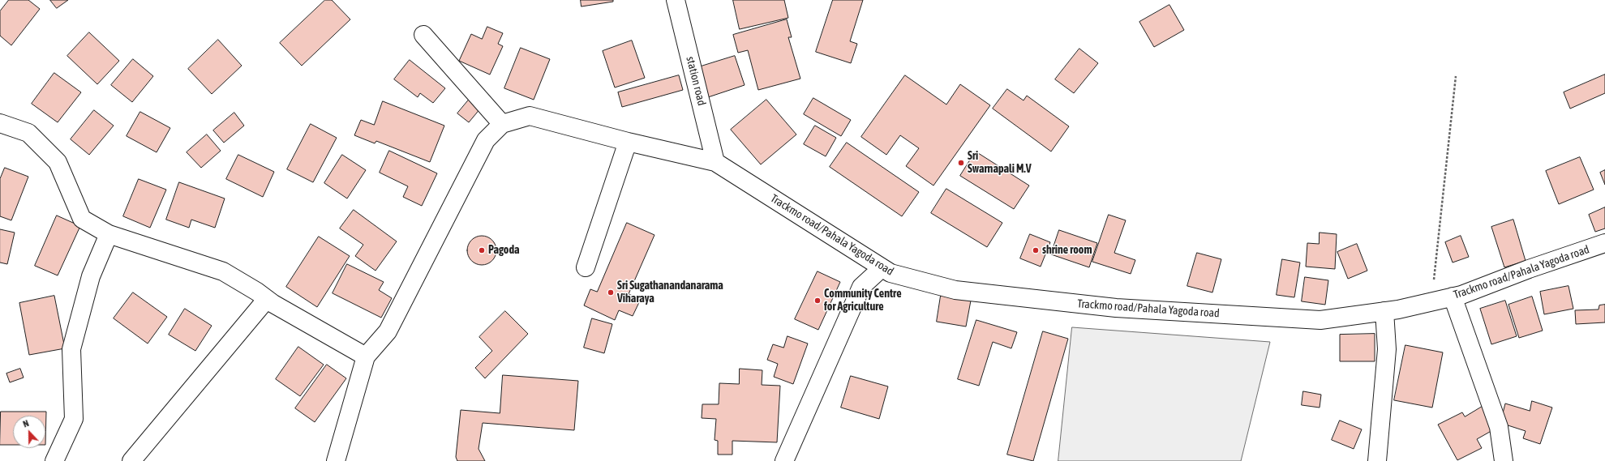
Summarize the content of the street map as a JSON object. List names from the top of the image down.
{
  "streets": {
    "street": ["station road", "Trackmo road/Pahala Yagoda road"]
  },
  "crossings": [
    ["station road", "Trackmo road/Pahala Yagoda road"]
  ],
  "places": [
    "Sri Swarnapali M.V",
    "Pagoda",
    "shrine room",
    "Sri Sugathanandanarama Viharaya",
    "Community Centre for Agriculture"
  ],
  "north": "top"
}
